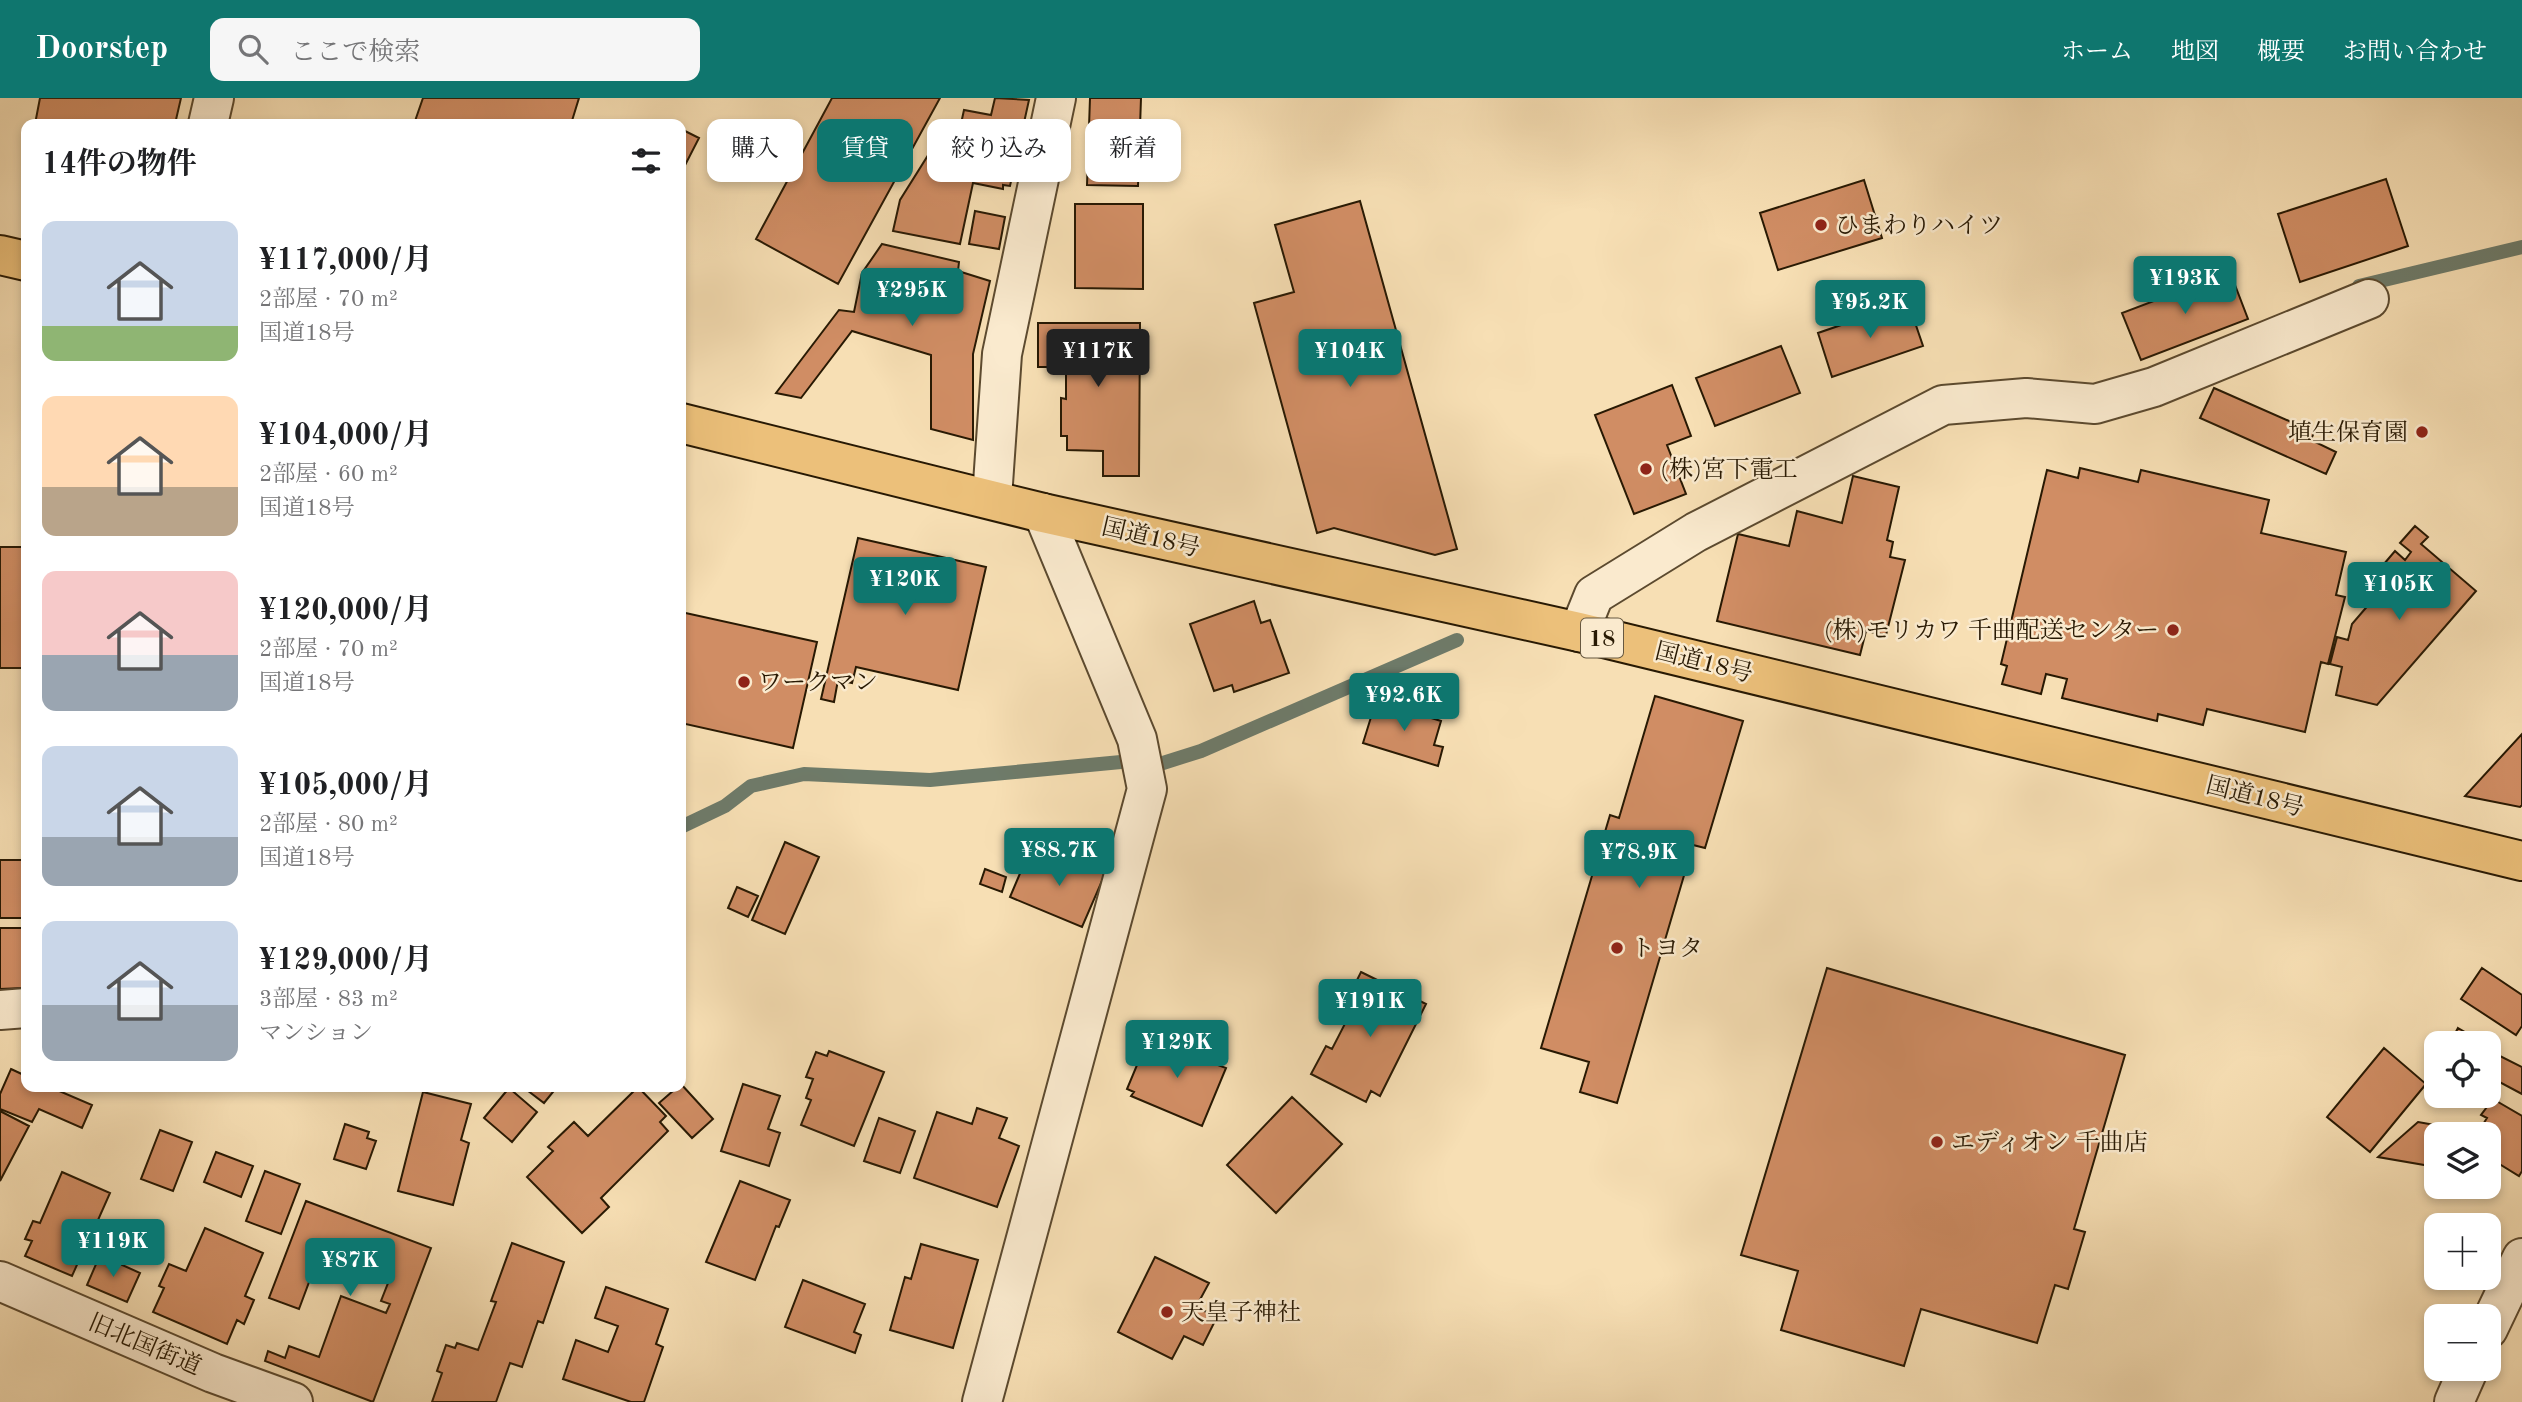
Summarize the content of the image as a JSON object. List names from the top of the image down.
{
  "streets": {
    "highway": ["国道18号", "18"],
    "street": ["旧北国街道"]
  },
  "places": [
    "ひまわりハイツ",
    "埴生保育園",
    "(株)宮下電工",
    "(株)モリカワ 千曲配送センター",
    "ワークマン",
    "トヨタ",
    "エディオン 千曲店",
    "天皇子神社"
  ],
  "page": {
    "header": "Doorstep",
    "search": "ここで検索",
    "nav": [
      "ホーム",
      "地図",
      "概要",
      "お問い合わせ"
    ],
    "chip": [
      "購入",
      "賃貸",
      "絞り込み",
      "新着"
    ],
    "heading": "14件の物件",
    "list": [
      {
        "name": "¥117,000/月",
        "note": "2部屋 · 70 m² · 国道18号"
      },
      {
        "name": "¥104,000/月",
        "note": "2部屋 · 60 m² · 国道18号"
      },
      {
        "name": "¥120,000/月",
        "note": "2部屋 · 70 m² · 国道18号"
      },
      {
        "name": "¥105,000/月",
        "note": "2部屋 · 80 m² · 国道18号"
      },
      {
        "name": "¥129,000/月",
        "note": "3部屋 · 83 m² · マンション"
      }
    ],
    "price": [
      "¥193K",
      "¥295K",
      "¥95.2K",
      "¥117K",
      "¥104K",
      "¥120K",
      "¥105K",
      "¥92.6K",
      "¥88.7K",
      "¥78.9K",
      "¥191K",
      "¥129K",
      "¥119K",
      "¥87K"
    ],
    "map_buttons": ["+", "−"]
  }
}
